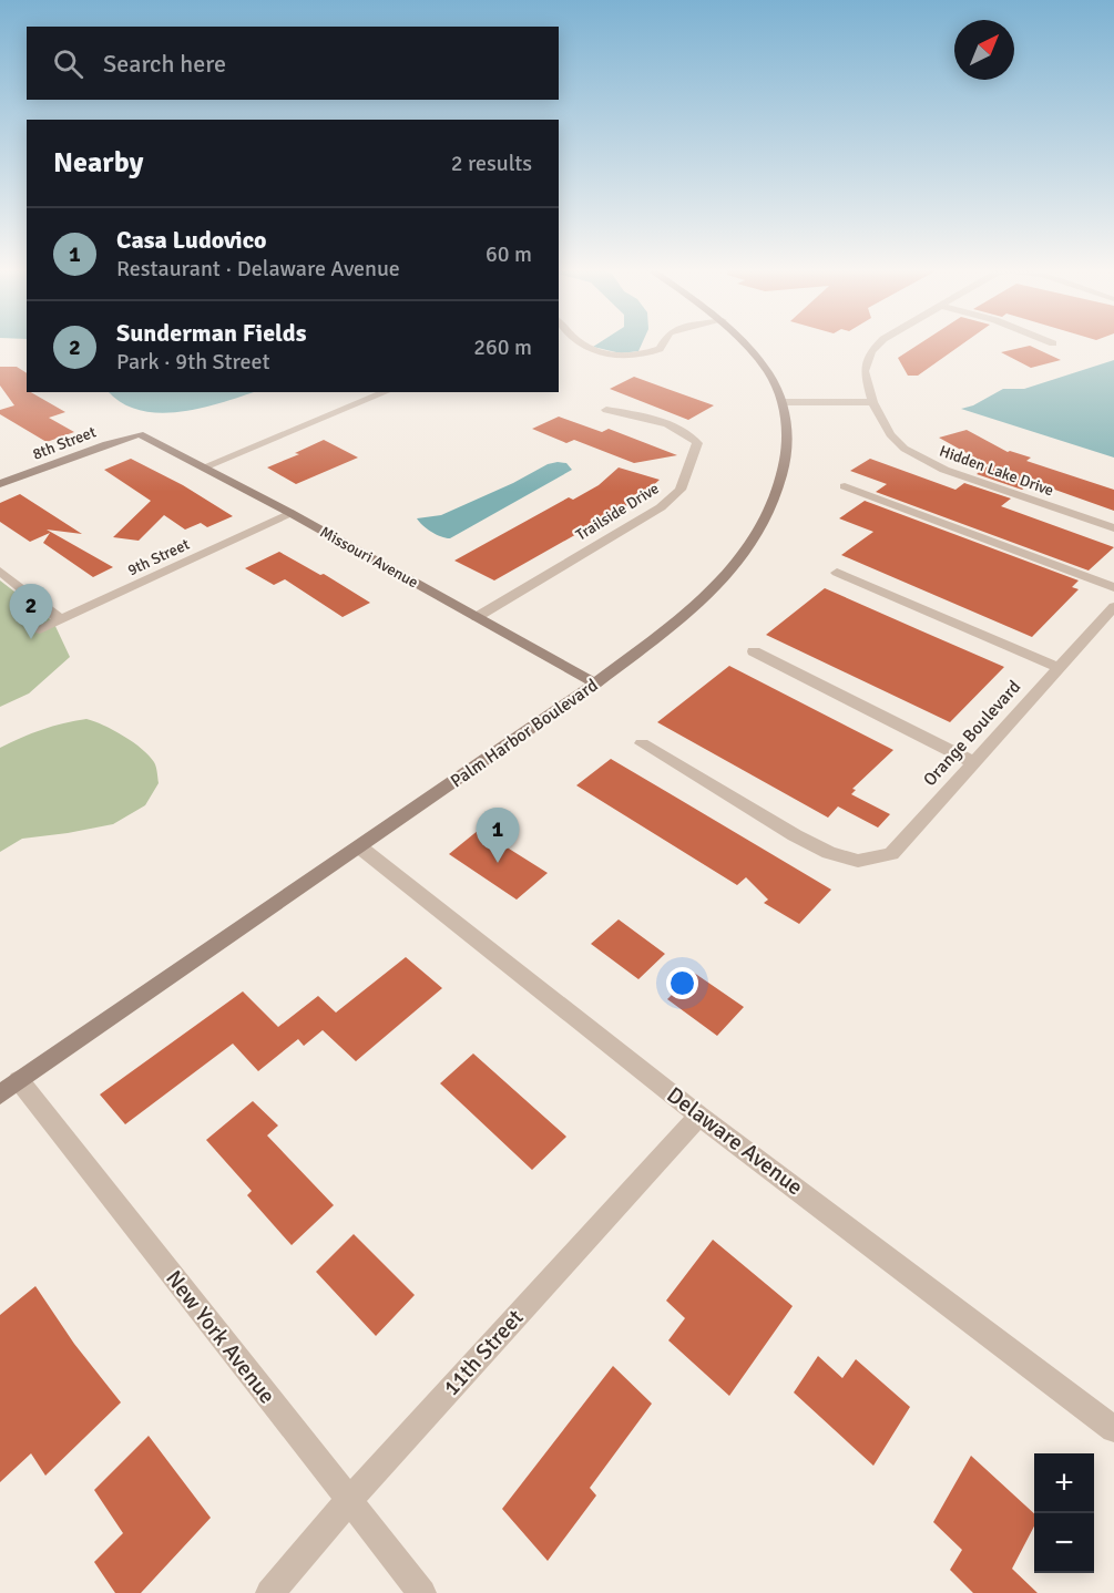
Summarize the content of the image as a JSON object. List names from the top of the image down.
{
  "streets": {
    "main road": ["8th Street", "Missouri Avenue", "Palm Harbor Boulevard"],
    "street": [
      "Hidden Lake Drive",
      "Trailside Drive",
      "9th Street",
      "Orange Boulevard",
      "Delaware Avenue",
      "New York Avenue",
      "11th Street"
    ]
  },
  "crossings": [
    ["8th Street", "Missouri Avenue"],
    ["Trailside Drive", "Missouri Avenue"],
    ["9th Street", "Missouri Avenue"],
    ["Missouri Avenue", "Palm Harbor Boulevard"],
    ["Palm Harbor Boulevard", "Delaware Avenue"],
    ["Palm Harbor Boulevard", "New York Avenue"],
    ["Delaware Avenue", "11th Street"],
    ["New York Avenue", "11th Street"]
  ],
  "north": "top right",
  "page": {
    "search": "Search here",
    "heading": ["Nearby", "2 results"],
    "list": [
      {
        "mark": "1",
        "name": "Casa Ludovico",
        "note": "Restaurant · Delaware Avenue",
        "value": "60 m"
      },
      {
        "mark": "2",
        "name": "Sunderman Fields",
        "note": "Park · 9th Street",
        "value": "260 m"
      }
    ],
    "pins": ["2", "1"],
    "map_buttons": ["+", "−"]
  }
}
